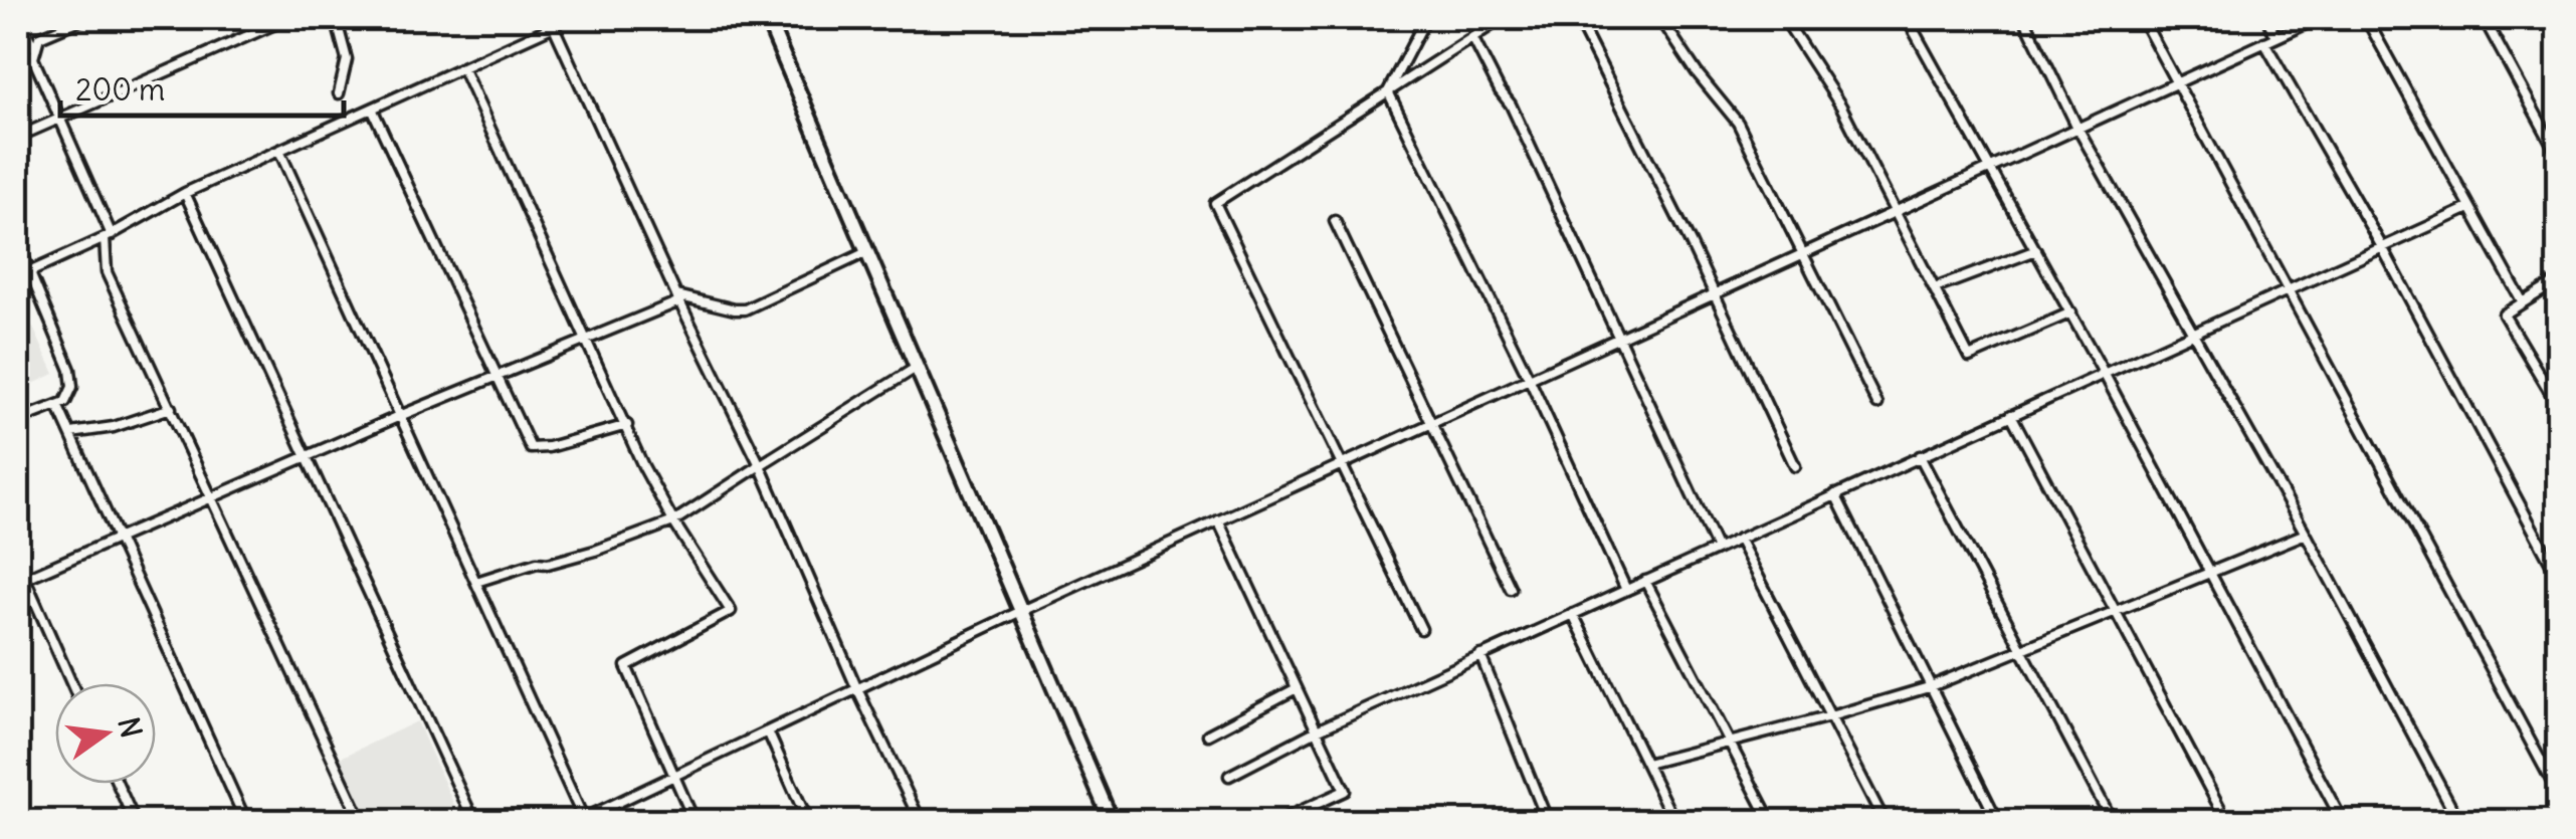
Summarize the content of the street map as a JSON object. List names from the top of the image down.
{
  "scale_bar": "200 m",
  "north": "right"
}
